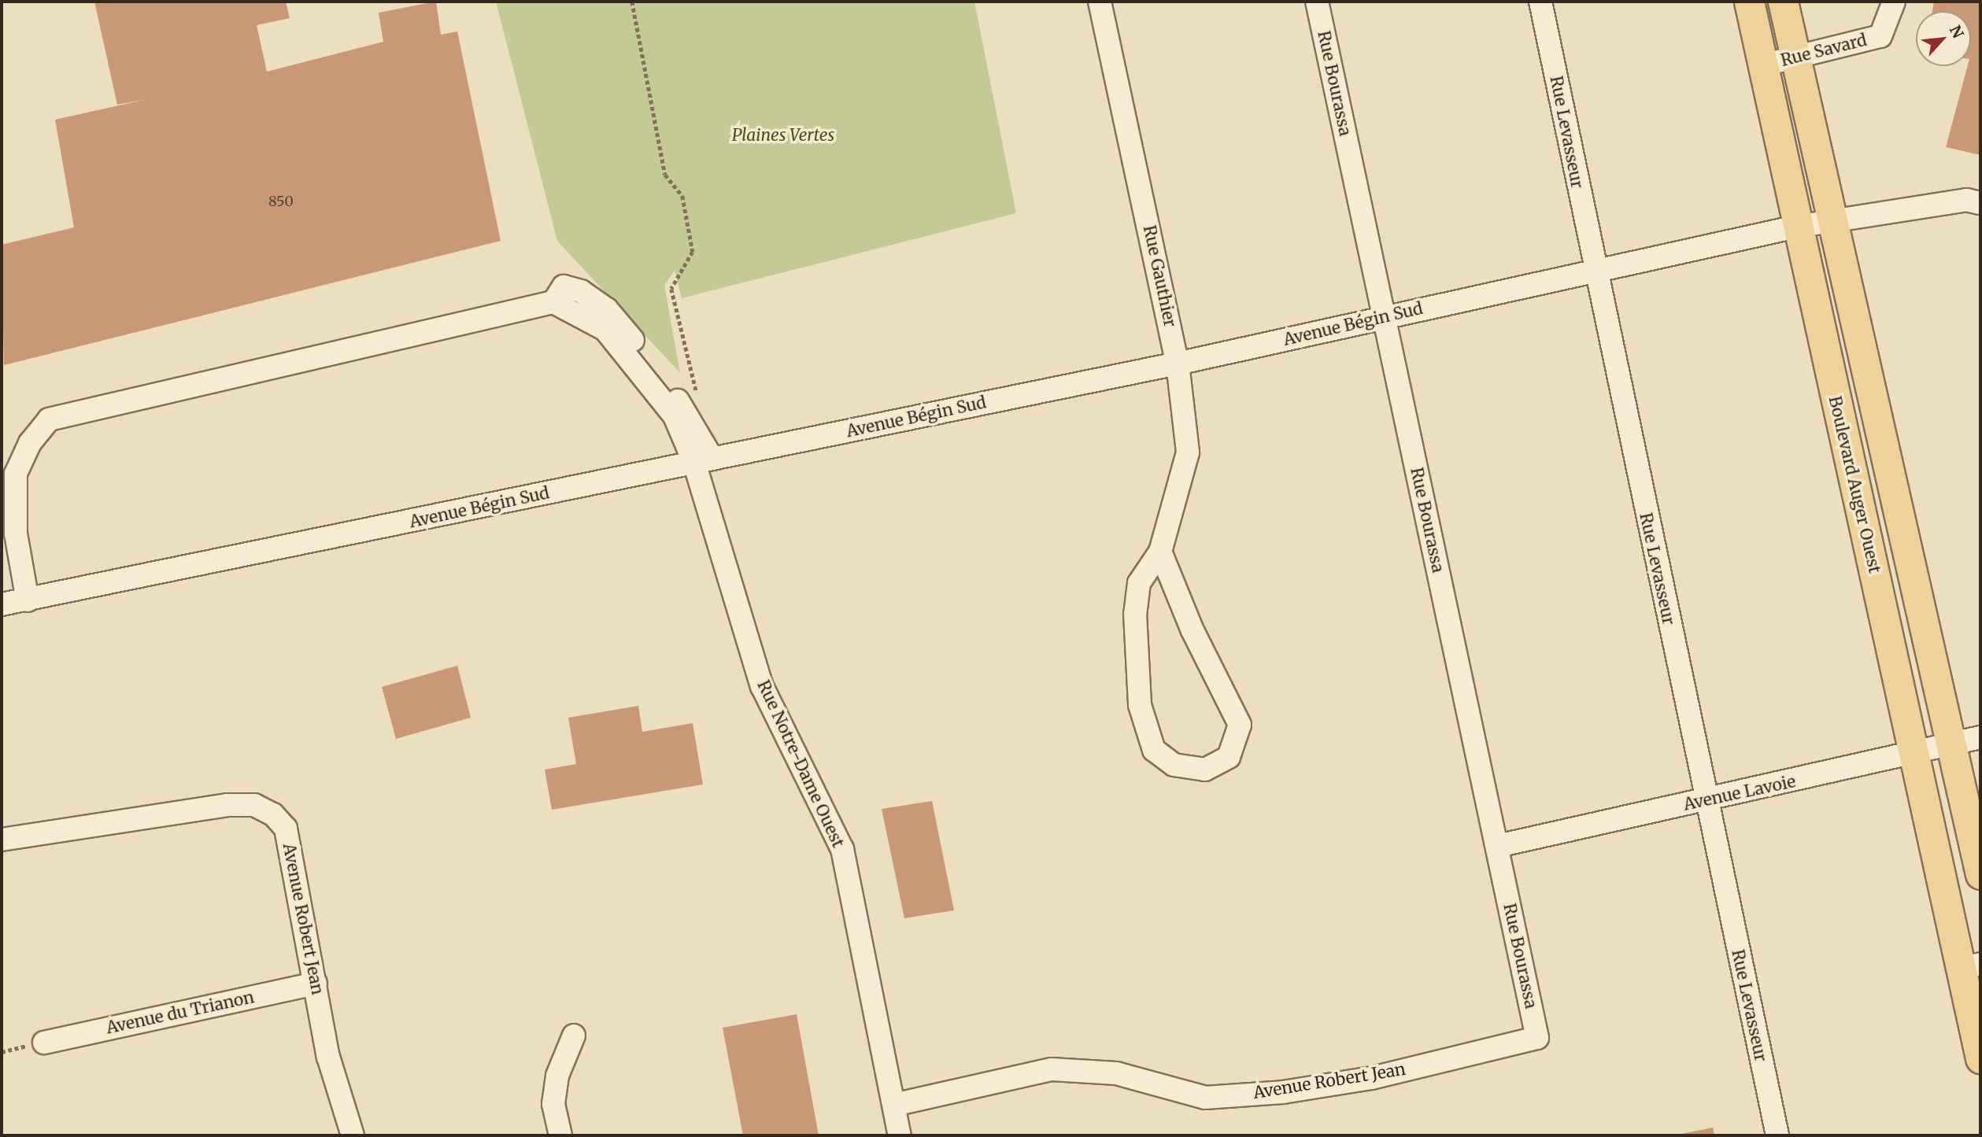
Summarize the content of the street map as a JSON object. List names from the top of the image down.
{
  "streets": {
    "main road": ["Boulevard Auger Ouest"],
    "street": [
      "Rue Savard",
      "Rue Bourassa",
      "Rue Levasseur",
      "Rue Gauthier",
      "Avenue Bégin Sud",
      "Rue Notre-Dame Ouest",
      "Avenue Lavoie",
      "Avenue Robert Jean",
      "Avenue du Trianon"
    ]
  },
  "crossings": [
    ["Rue Savard", "Boulevard Auger Ouest"],
    ["Rue Bourassa", "Avenue Bégin Sud"],
    ["Rue Bourassa", "Avenue Lavoie"],
    ["Rue Bourassa", "Avenue Robert Jean"],
    ["Rue Levasseur", "Avenue Bégin Sud"],
    ["Rue Levasseur", "Avenue Lavoie"],
    ["Rue Gauthier", "Avenue Bégin Sud"],
    ["Avenue Bégin Sud", "Boulevard Auger Ouest"],
    ["Avenue Bégin Sud", "Rue Notre-Dame Ouest"],
    ["Boulevard Auger Ouest", "Avenue Lavoie"],
    ["Rue Notre-Dame Ouest", "Avenue Robert Jean"],
    ["Avenue Robert Jean", "Avenue du Trianon"]
  ],
  "parks": ["Plaines Vertes"],
  "house_numbers": ["850"],
  "north": "top right"
}
